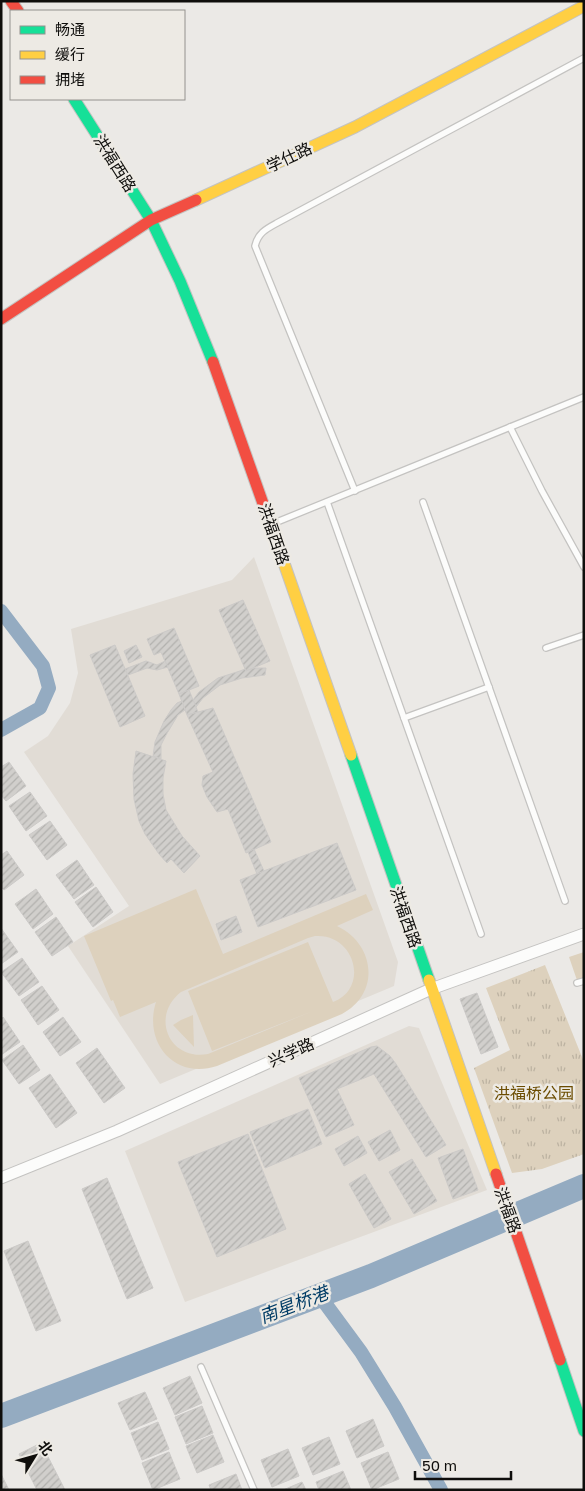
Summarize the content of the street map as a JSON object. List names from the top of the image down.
{
  "streets": {
    "street": [
      "学仕路",
      "洪福西路",
      "兴学路",
      "洪福路"
    ]
  },
  "crossings": [
    ["学仕路", "洪福西路"],
    ["洪福西路", "兴学路"],
    ["洪福西路", "洪福路"],
    ["兴学路", "洪福路"]
  ],
  "water": ["南星桥港"],
  "parks": ["洪福桥公园"],
  "legend": ["畅通", "缓行", "拥堵"],
  "scale_bar": "50 m",
  "north": "top right"
}
